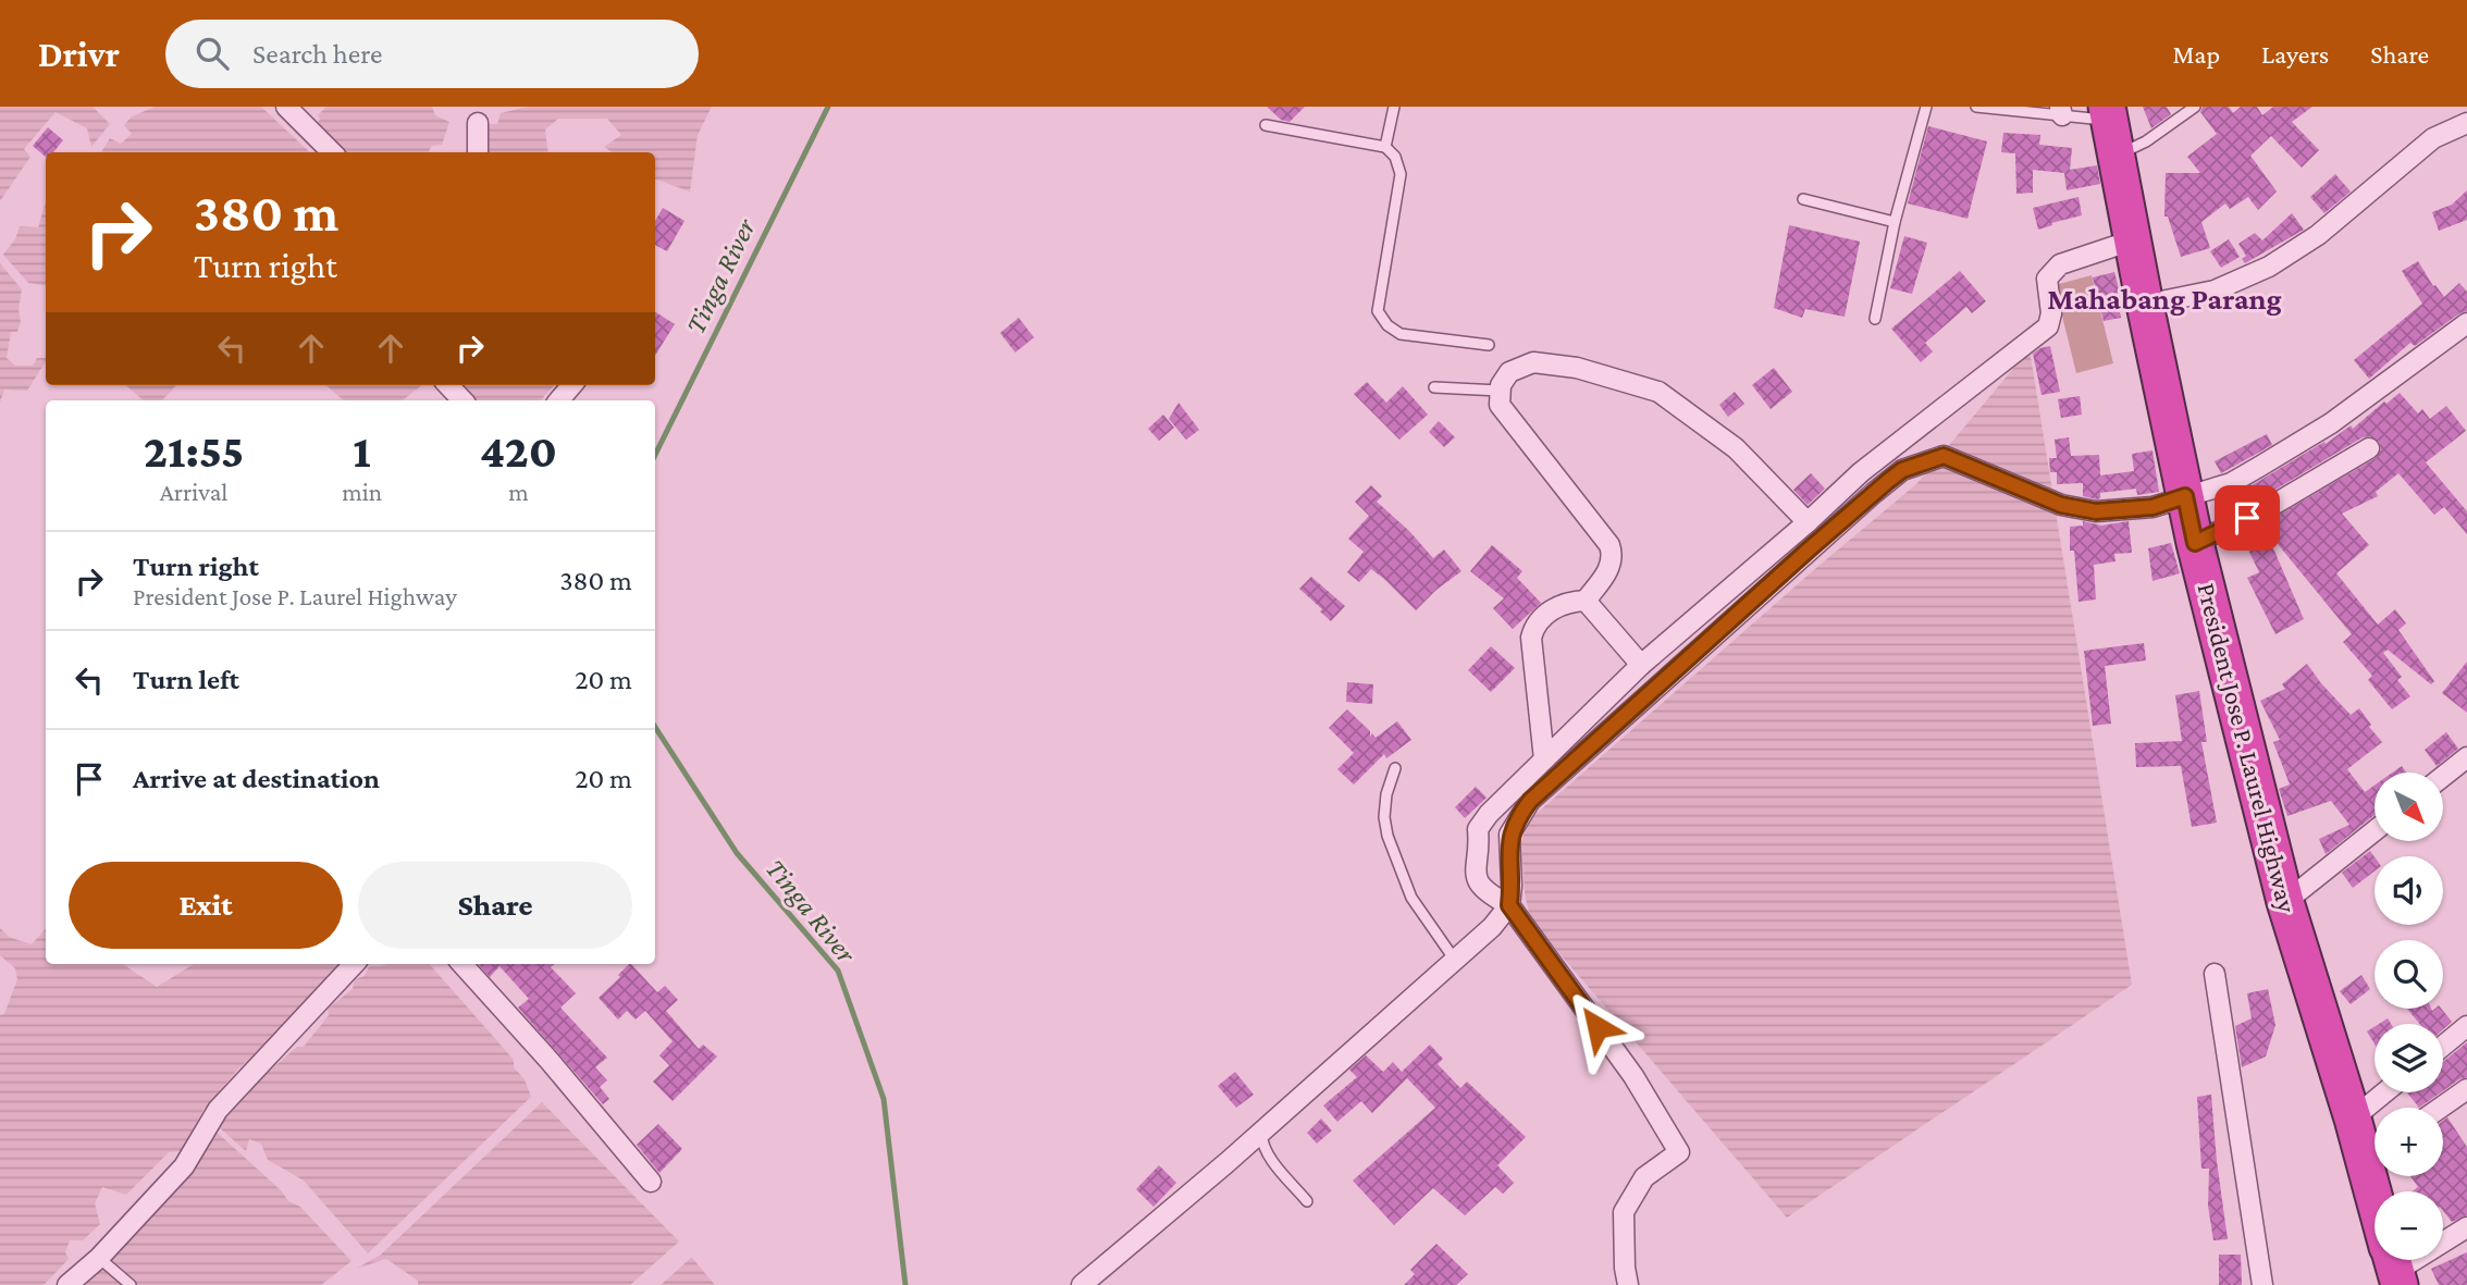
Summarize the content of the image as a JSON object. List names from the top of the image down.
{
  "streets": {
    "highway": ["President Jose P. Laurel Highway"]
  },
  "districts": ["Mahabang Parang"],
  "water": ["Tinga River"],
  "north": "bottom right",
  "page": {
    "header": "Drivr",
    "search": "Search here",
    "nav": ["Map", "Layers", "Share"],
    "turn": ["380 m", "Turn right"],
    "eta": [
      "21:55",
      "Arrival",
      "1",
      "min",
      "420",
      "m"
    ],
    "list": [
      {
        "name": "Turn right",
        "note": "President Jose P. Laurel Highway",
        "value": "380 m"
      },
      {
        "name": "Turn left",
        "value": "20 m"
      },
      {
        "name": "Arrive at destination",
        "value": "20 m"
      }
    ],
    "map_buttons": ["+", "−"],
    "buttons": ["Exit", "Share"]
  }
}
